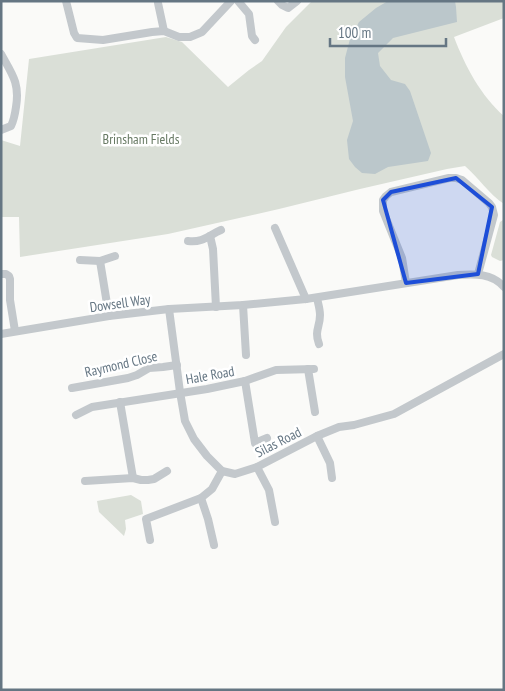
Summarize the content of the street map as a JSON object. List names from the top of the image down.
{
  "streets": {
    "street": [
      "Dowsell Way",
      "Raymond Close",
      "Hale Road",
      "Silas Road"
    ]
  },
  "parks": ["Brinsham Fields"],
  "scale_bar": "100 m"
}
